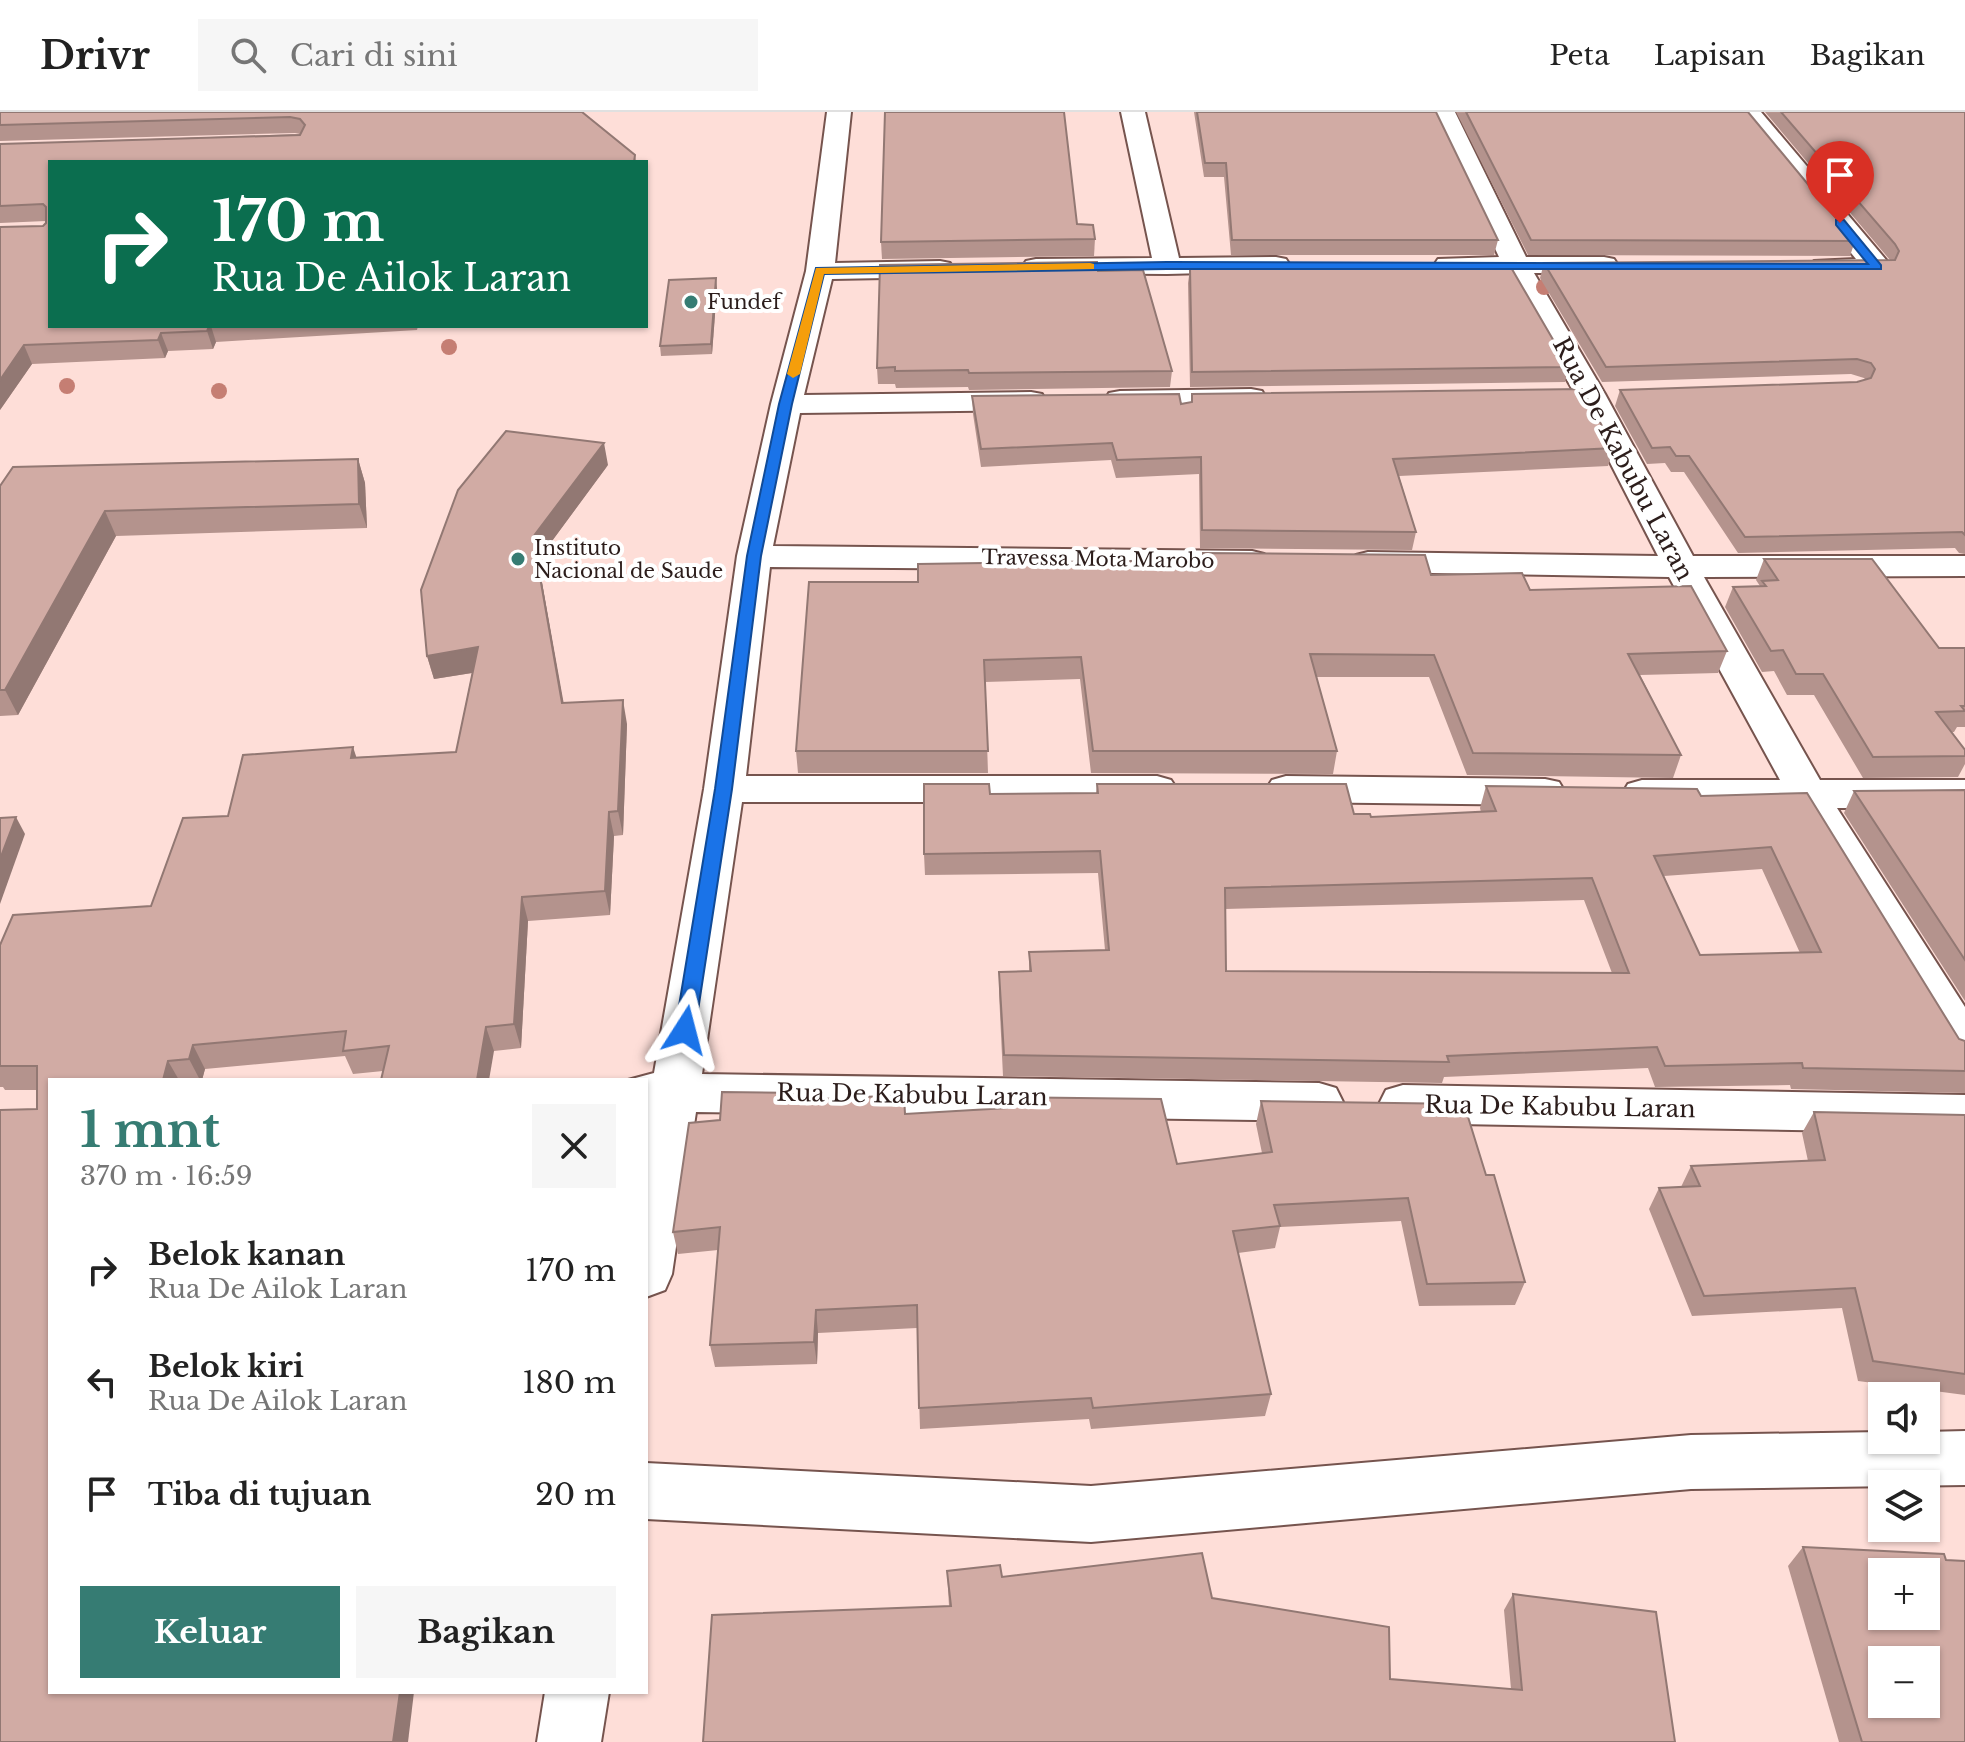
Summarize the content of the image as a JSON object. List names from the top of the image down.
{
  "streets": {
    "street": ["Rua De Kabubu Laran", "Travessa Mota Marobo"]
  },
  "places": ["Fundef", "Instituto Nacional de Saude"],
  "page": {
    "header": "Drivr",
    "search": "Cari di sini",
    "nav": ["Peta", "Lapisan", "Bagikan"],
    "turn": ["170 m", "Rua De Ailok Laran"],
    "heading": ["1 mnt", "370 m · 16:59"],
    "list": [
      {
        "name": "Belok kanan",
        "note": "Rua De Ailok Laran",
        "value": "170 m"
      },
      {
        "name": "Belok kiri",
        "note": "Rua De Ailok Laran",
        "value": "180 m"
      },
      {
        "name": "Tiba di tujuan",
        "value": "20 m"
      }
    ],
    "map_buttons": ["+", "−"],
    "buttons": ["Keluar", "Bagikan"]
  }
}
